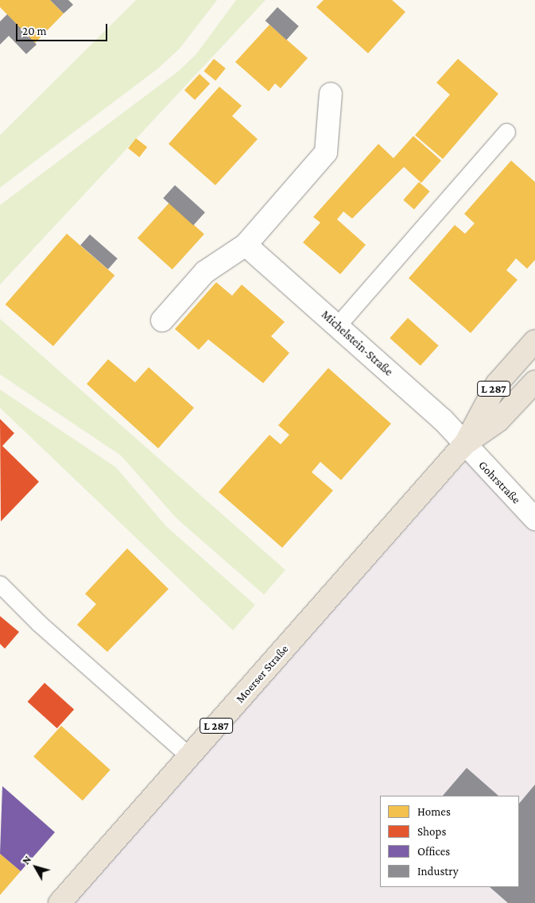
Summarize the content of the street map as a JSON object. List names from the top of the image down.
{
  "streets": {
    "main road": ["L 287", "Moerser Straße"],
    "street": ["Michelstein-Straße", "Gohrstraße"]
  },
  "crossings": [
    ["Michelstein-Straße", "Gohrstraße"],
    ["Michelstein-Straße", "Moerser Straße"],
    ["Gohrstraße", "Moerser Straße"]
  ],
  "legend": [
    "Homes",
    "Shops",
    "Offices",
    "Industry"
  ],
  "scale_bar": "20 m",
  "north": "top left"
}
